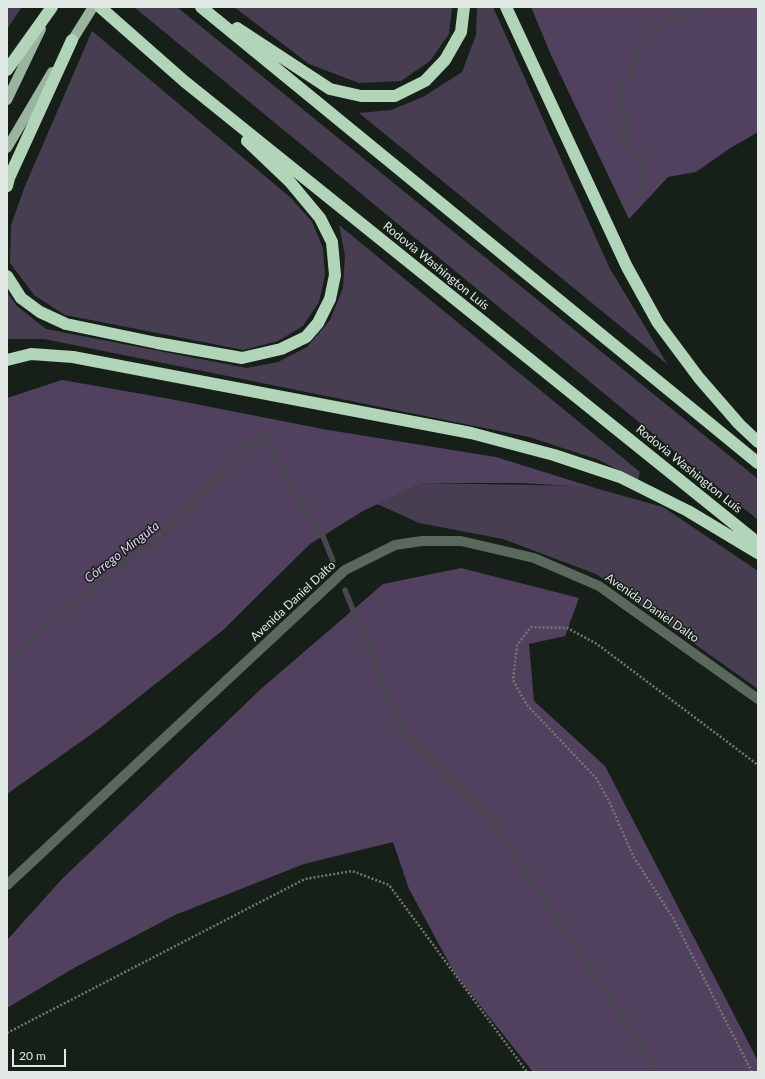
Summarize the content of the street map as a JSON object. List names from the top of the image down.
{
  "streets": {
    "highway": ["Rodovia Washington Luís"],
    "street": ["Avenida Daniel Dalto"]
  },
  "water": ["Córrego Minguta"],
  "scale_bar": "20 m"
}
